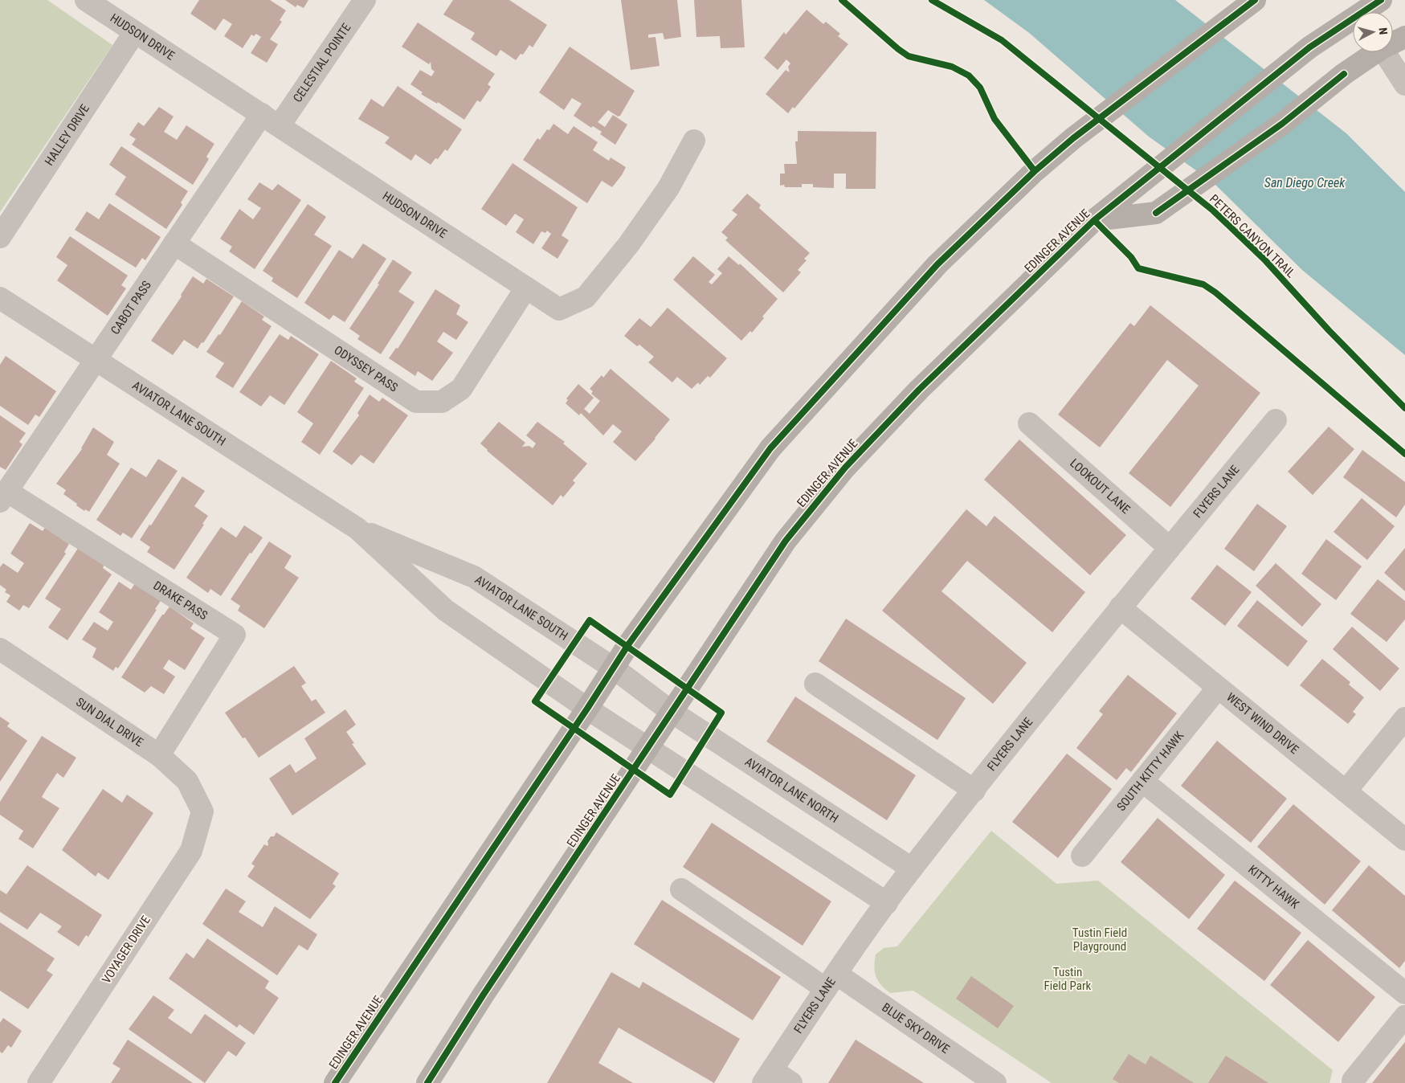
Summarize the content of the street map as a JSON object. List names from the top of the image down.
{
  "streets": {
    "main road": ["EDINGER AVENUE"],
    "street": [
      "HUDSON DRIVE",
      "CELESTIAL POINTE",
      "HALLEY DRIVE",
      "CABOT PASS",
      "ODYSSEY PASS",
      "AVIATOR LANE SOUTH",
      "LOOKOUT LANE",
      "FLYERS LANE",
      "DRAKE PASS",
      "SUN DIAL DRIVE",
      "WEST WIND DRIVE",
      "SOUTH KITTY HAWK",
      "AVIATOR LANE NORTH",
      "KITTY HAWK",
      "VOYAGER DRIVE",
      "BLUE SKY DRIVE"
    ],
    "cycle path": ["PETERS CANYON TRAIL"]
  },
  "crossings": [
    ["HUDSON DRIVE", "CELESTIAL POINTE"],
    ["HUDSON DRIVE", "HALLEY DRIVE"],
    ["HUDSON DRIVE", "CABOT PASS"],
    ["HUDSON DRIVE", "ODYSSEY PASS"],
    ["CELESTIAL POINTE", "CABOT PASS"],
    ["EDINGER AVENUE", "AVIATOR LANE SOUTH"],
    ["EDINGER AVENUE", "AVIATOR LANE NORTH"],
    ["CABOT PASS", "ODYSSEY PASS"],
    ["CABOT PASS", "AVIATOR LANE SOUTH"],
    ["CABOT PASS", "DRAKE PASS"],
    ["AVIATOR LANE SOUTH", "AVIATOR LANE NORTH"],
    ["LOOKOUT LANE", "FLYERS LANE"],
    ["FLYERS LANE", "WEST WIND DRIVE"],
    ["FLYERS LANE", "AVIATOR LANE NORTH"],
    ["FLYERS LANE", "BLUE SKY DRIVE"],
    ["DRAKE PASS", "SUN DIAL DRIVE"],
    ["SUN DIAL DRIVE", "VOYAGER DRIVE"],
    ["WEST WIND DRIVE", "SOUTH KITTY HAWK"],
    ["SOUTH KITTY HAWK", "KITTY HAWK"]
  ],
  "water": ["San Diego Creek"],
  "parks": ["Tustin Field Playground", "Tustin Field Park"],
  "north": "right"
}
